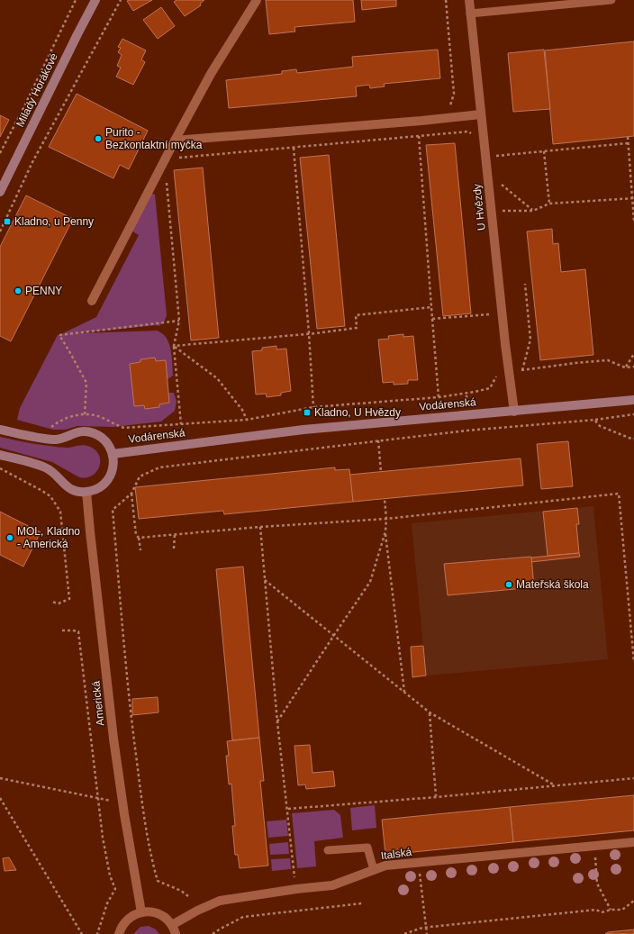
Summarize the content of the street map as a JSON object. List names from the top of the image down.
{
  "streets": {
    "street": [
      "Milady Horákové",
      "U Hvězdy",
      "Vodárenská",
      "Americká",
      "Italská"
    ]
  },
  "crossings": [
    ["U Hvězdy", "Vodárenská"]
  ],
  "places": {
    "other": [
      "Purito - Bezkontaktní myčka",
      "PENNY",
      "MOL, Kladno - Americká",
      "Mateřská škola"
    ],
    "transit": ["Kladno, u Penny", "Kladno, U Hvězdy"]
  }
}
